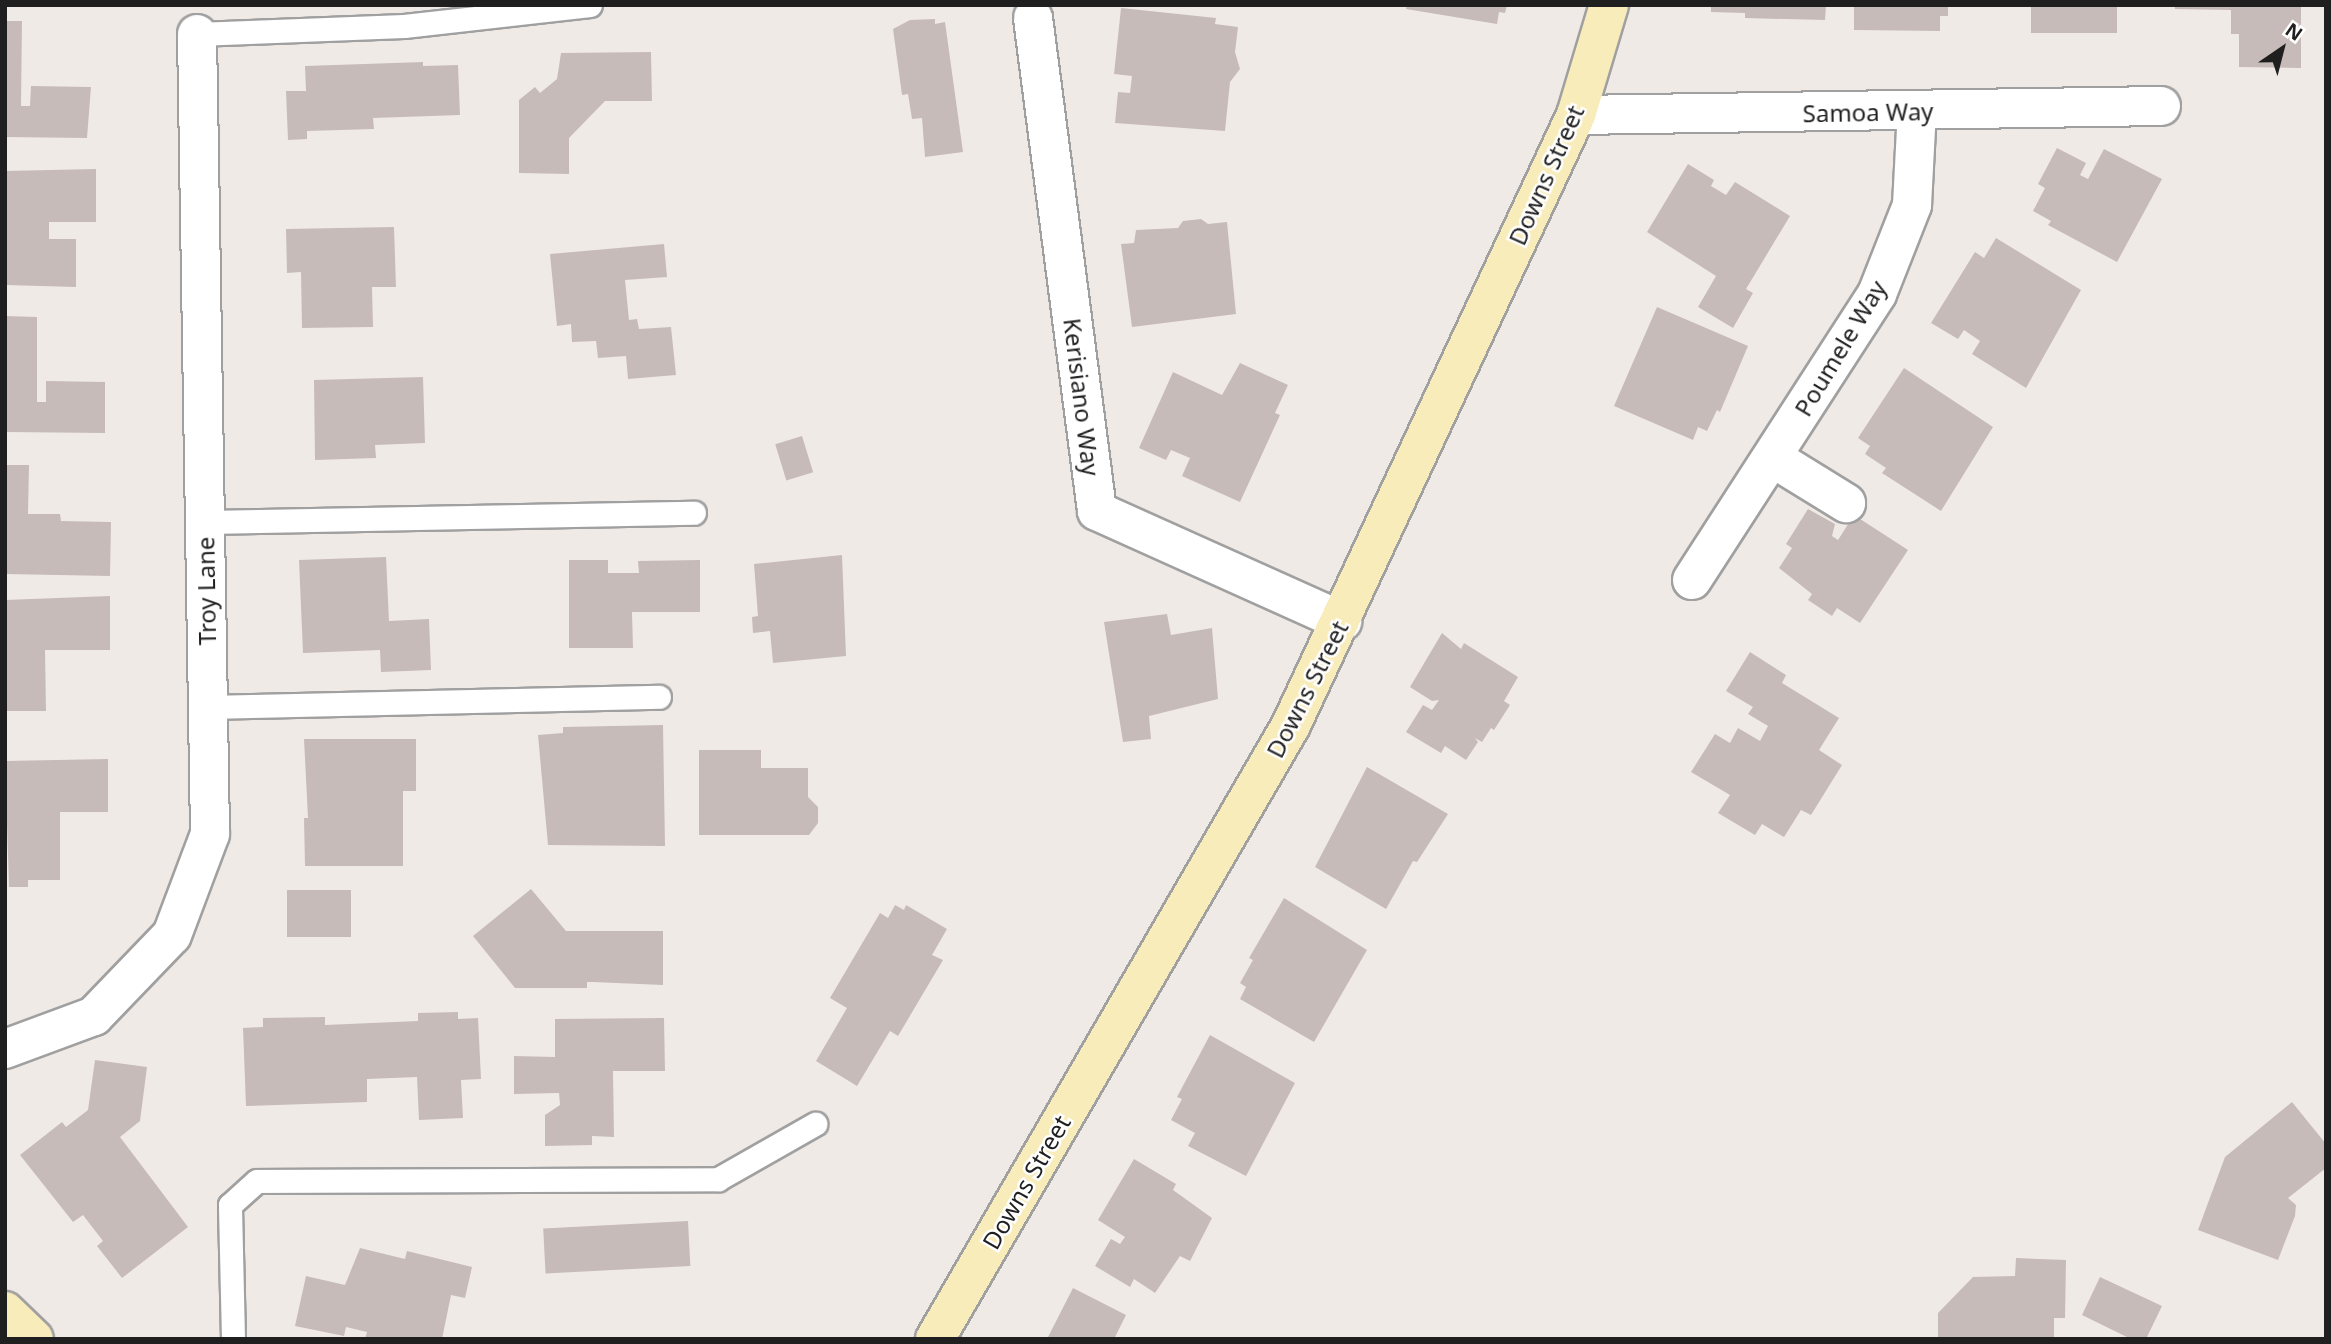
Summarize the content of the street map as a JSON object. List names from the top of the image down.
{
  "streets": {
    "main road": ["Downs Street"],
    "street": [
      "Samoa Way",
      "Poumele Way",
      "Kerisiano Way",
      "Troy Lane"
    ]
  },
  "crossings": [
    ["Samoa Way", "Downs Street"],
    ["Samoa Way", "Poumele Way"],
    ["Downs Street", "Kerisiano Way"]
  ],
  "north": "top right"
}
